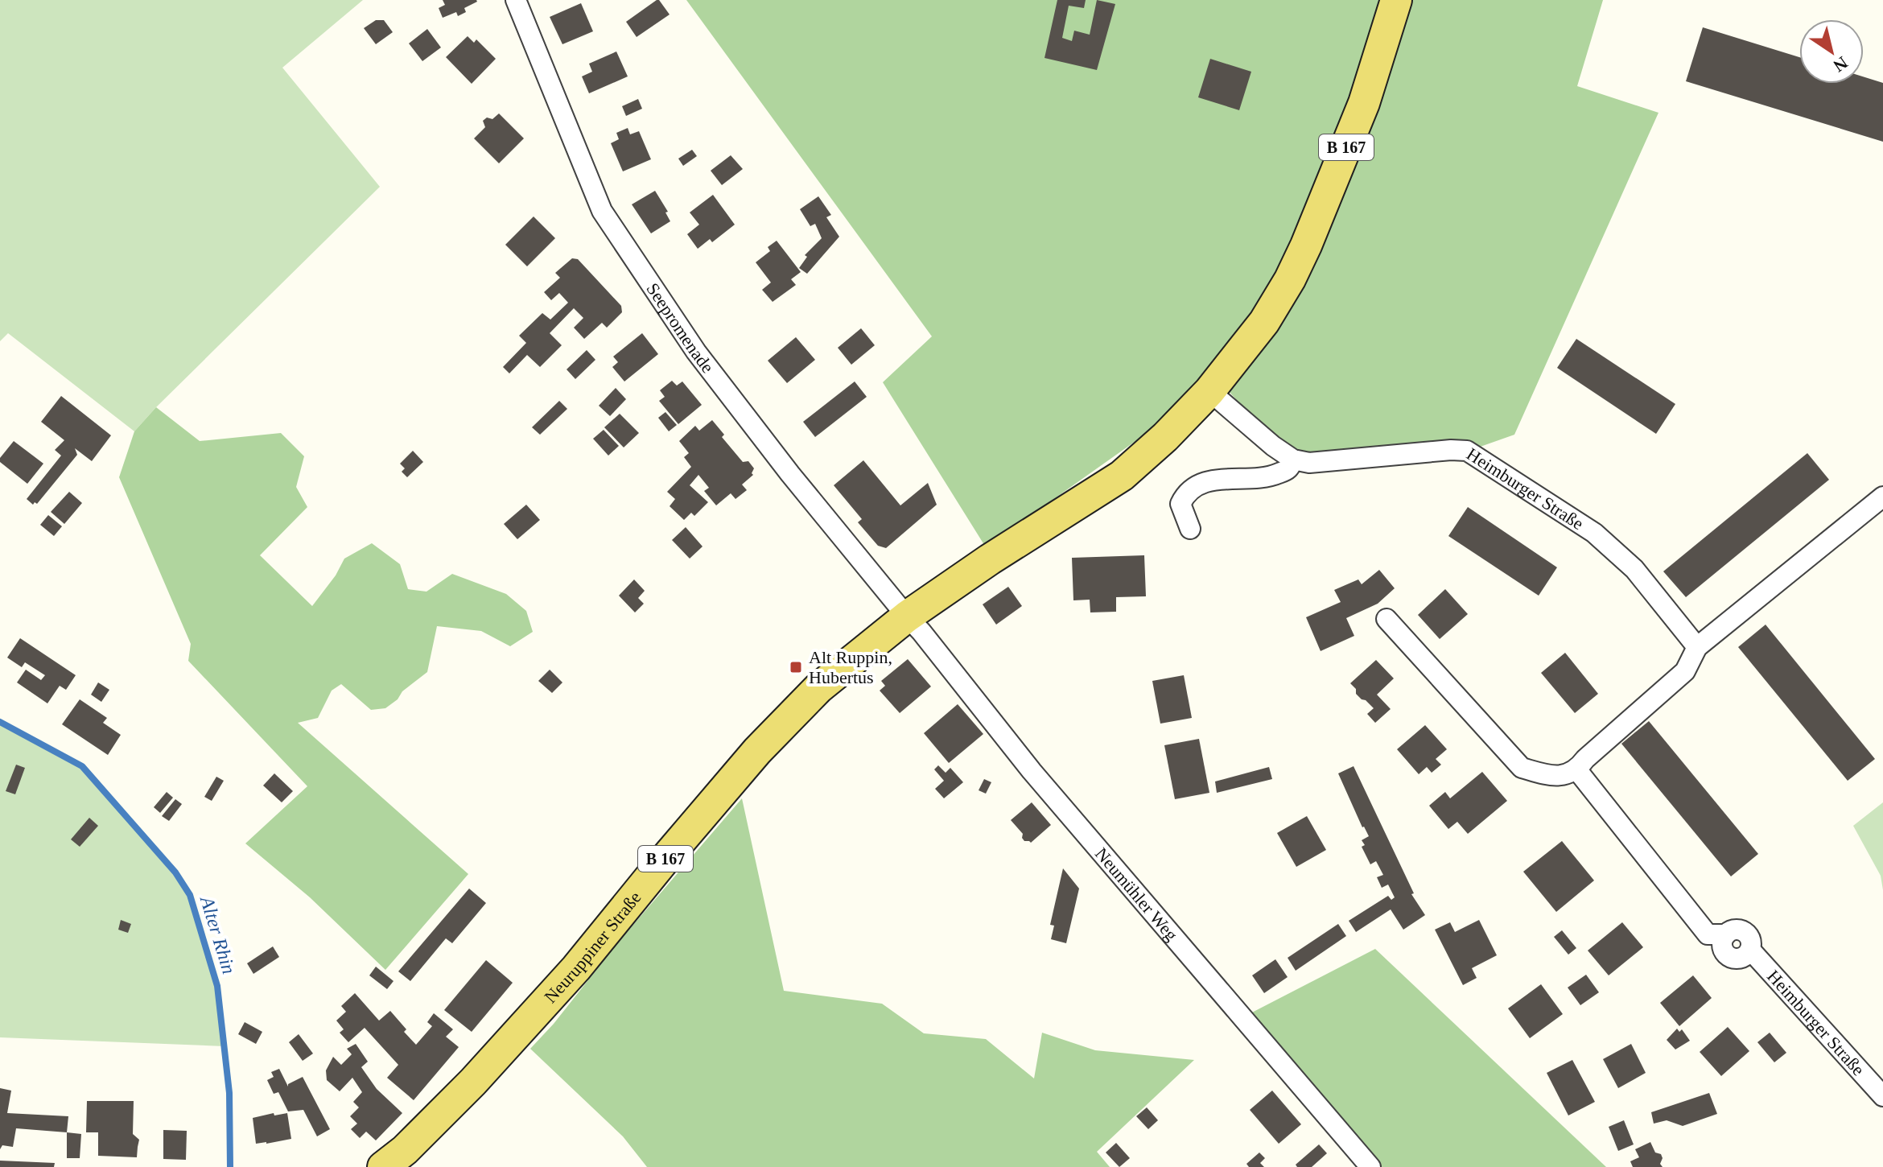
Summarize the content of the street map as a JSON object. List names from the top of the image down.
{
  "streets": {
    "main road": ["B 167", "Neuruppiner Straße"],
    "street": ["Seepromenade", "Heimburger Straße", "Neumühler Weg"]
  },
  "crossings": [
    ["B 167", "Seepromenade"],
    ["B 167", "Neumühler Weg"],
    ["B 167", "Neuruppiner Straße"],
    ["Seepromenade", "Neumühler Weg"],
    ["Seepromenade", "Neuruppiner Straße"],
    ["Neumühler Weg", "Neuruppiner Straße"]
  ],
  "water": ["Alter Rhin"],
  "places": {
    "transit": ["Alt Ruppin, Hubertus"]
  },
  "north": "bottom right"
}
